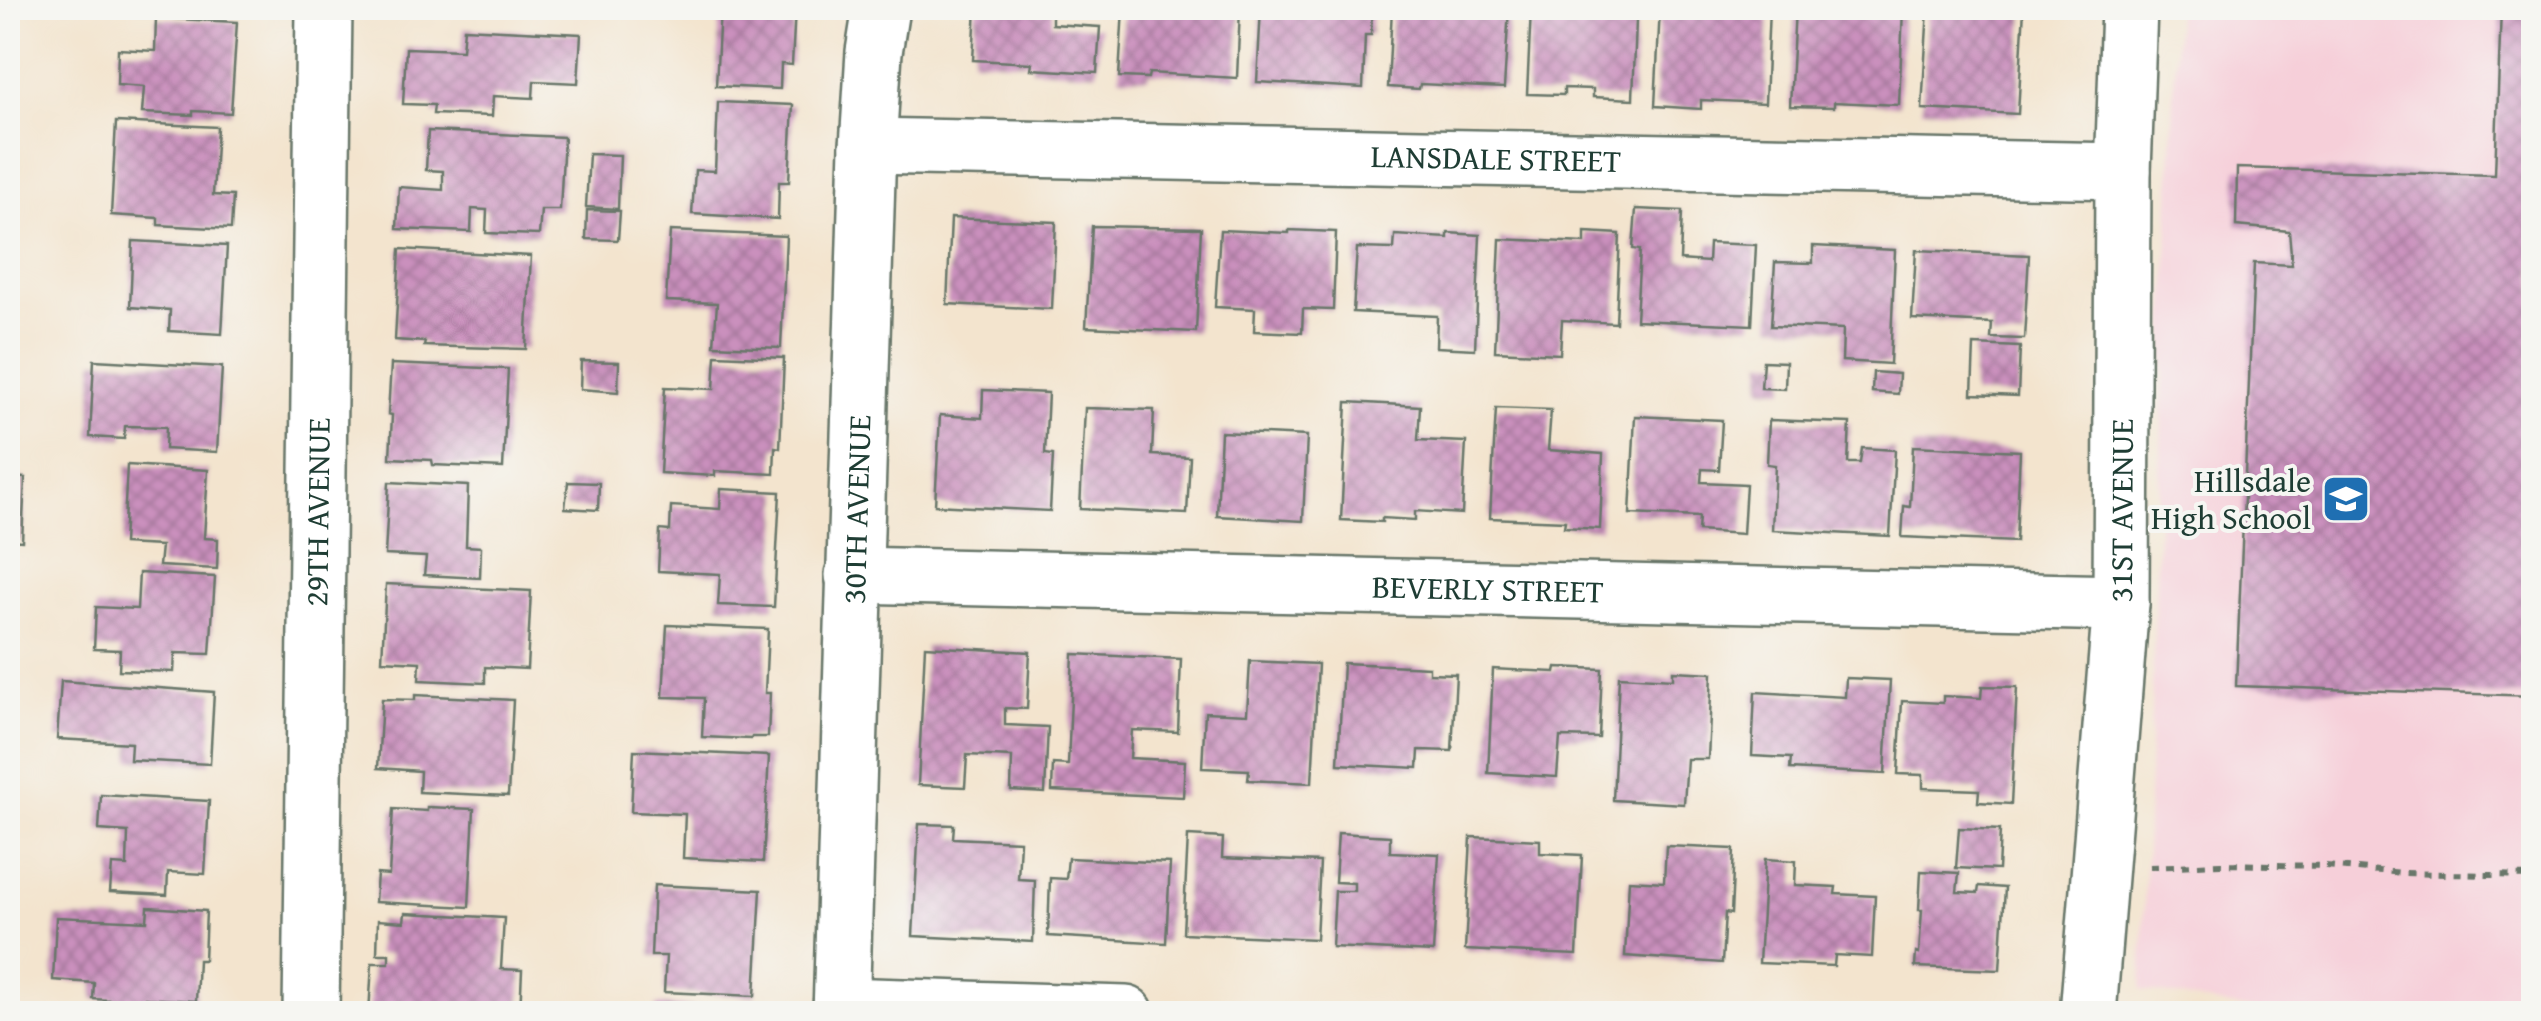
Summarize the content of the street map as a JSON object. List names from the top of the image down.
{
  "streets": {
    "street": [
      "LANSDALE STREET",
      "29TH AVENUE",
      "30TH AVENUE",
      "31ST AVENUE",
      "BEVERLY STREET"
    ]
  },
  "crossings": [
    ["LANSDALE STREET", "30TH AVENUE"],
    ["LANSDALE STREET", "31ST AVENUE"],
    ["30TH AVENUE", "BEVERLY STREET"],
    ["31ST AVENUE", "BEVERLY STREET"]
  ],
  "places": {
    "school or university": ["Hillsdale High School"]
  }
}
